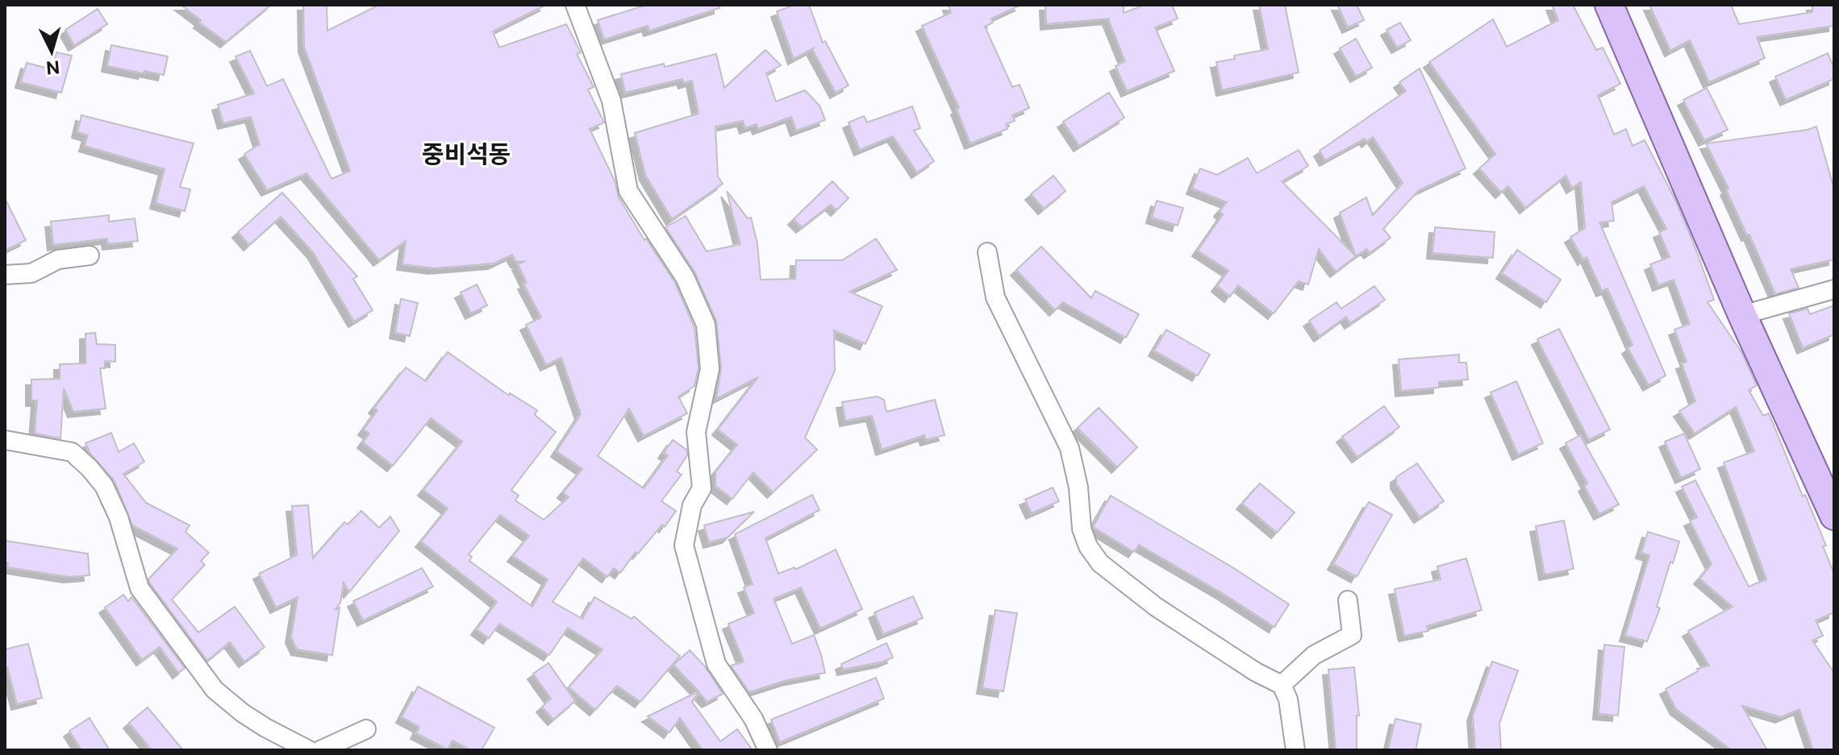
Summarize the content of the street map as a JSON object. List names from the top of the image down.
{
  "districts": ["중비석동"],
  "north": "bottom"
}
